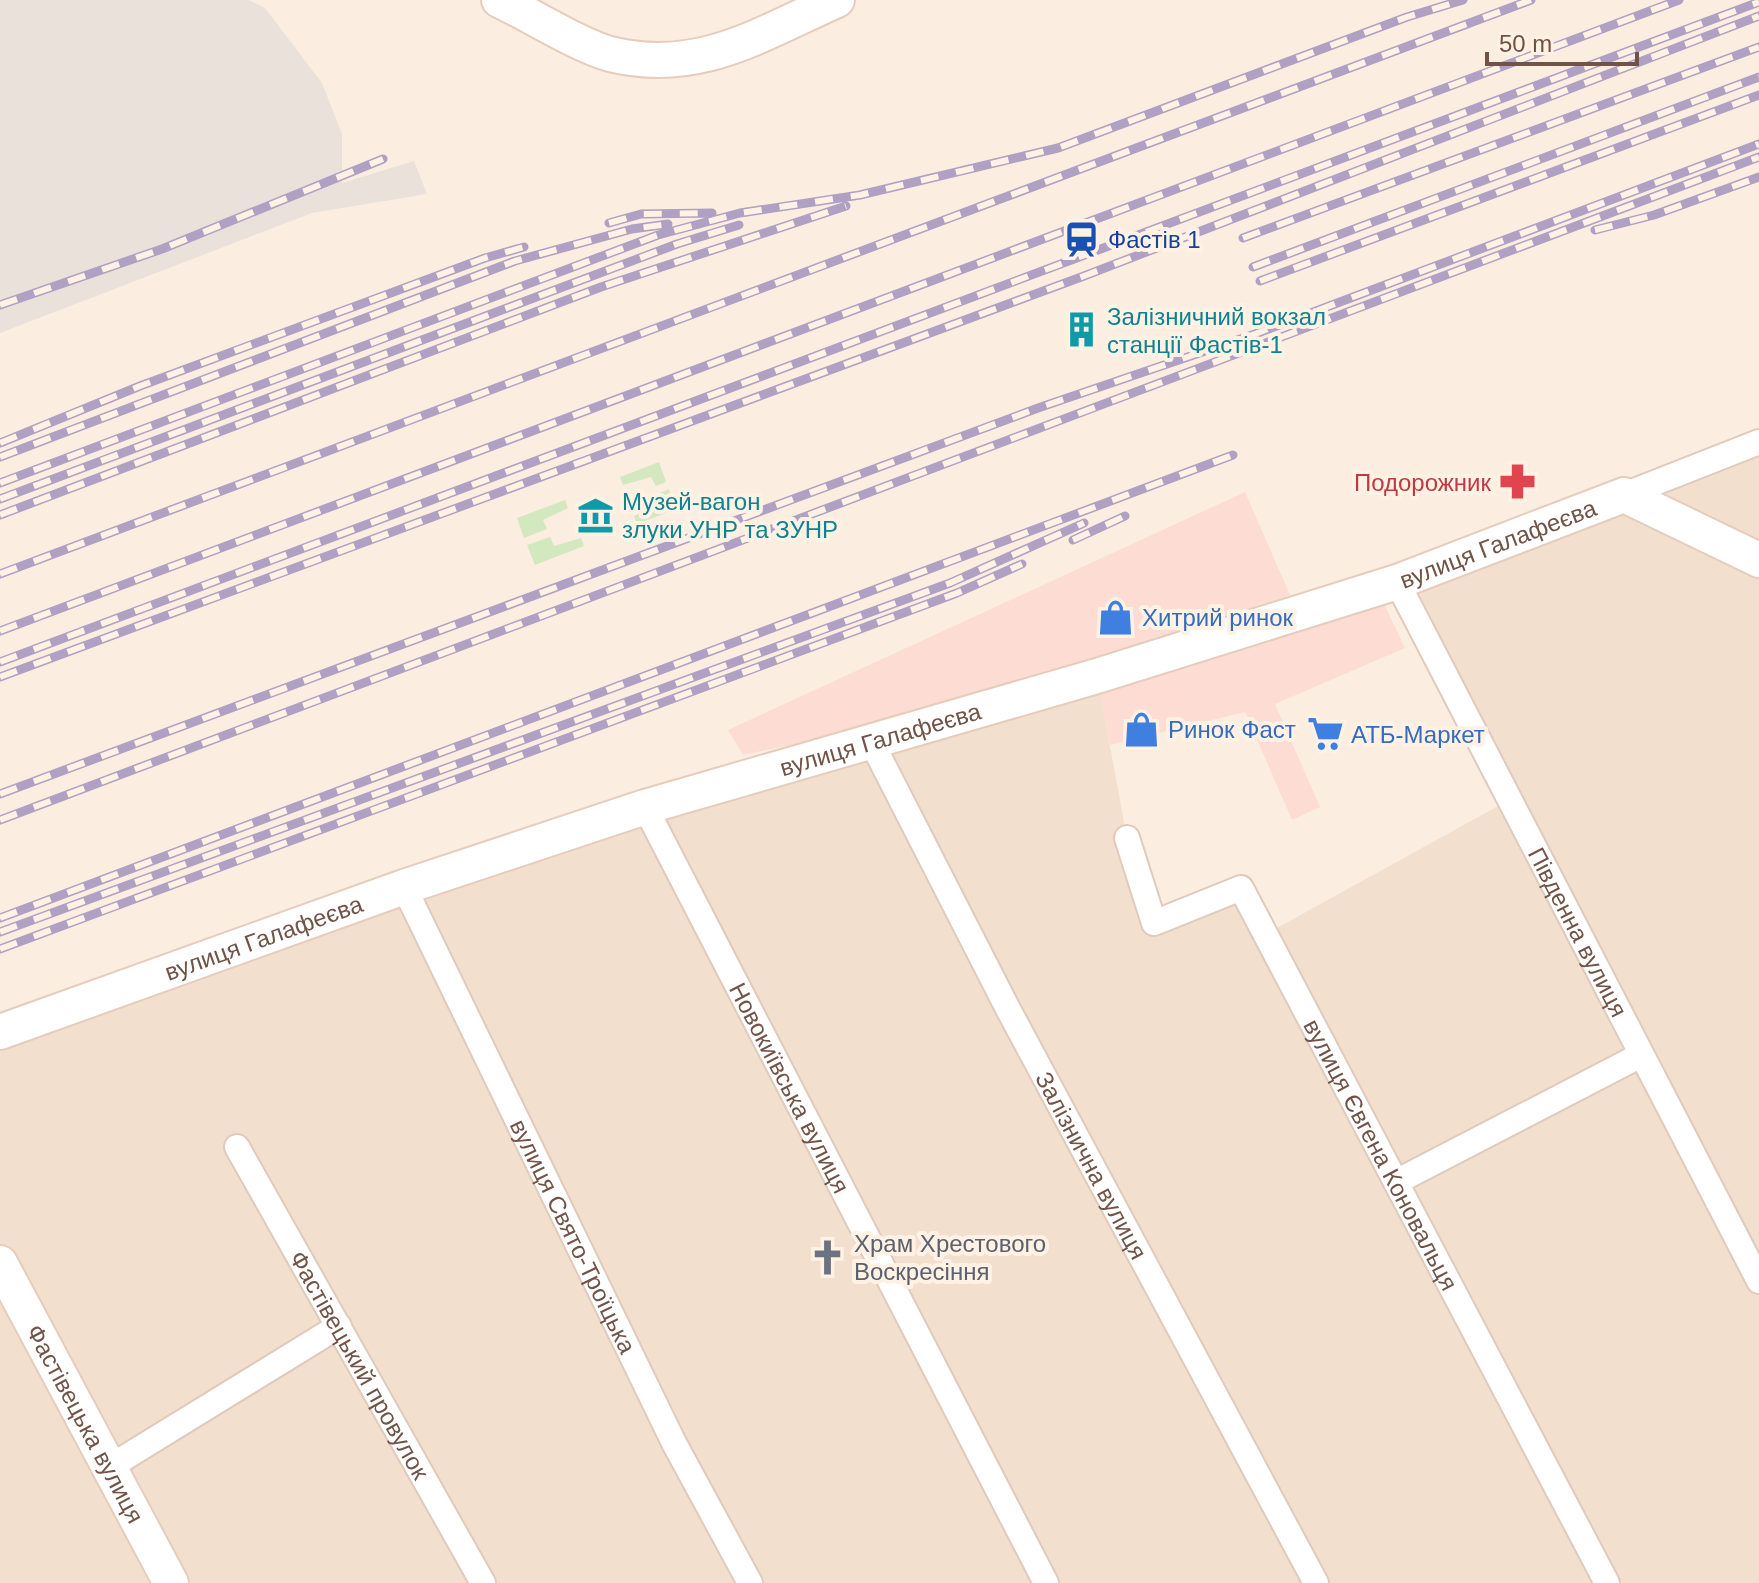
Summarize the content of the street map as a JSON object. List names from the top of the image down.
{
  "streets": {
    "street": [
      "вулиця Галафеєва",
      "Південна вулиця",
      "Новокиївська вулиця",
      "вулиця Євгена Коновальця",
      "Залізнична вулиця",
      "вулиця Свято-Троїцька",
      "Фастівецький провулок",
      "Фастівецька вулиця"
    ]
  },
  "crossings": [
    ["вулиця Галафеєва", "Південна вулиця"],
    ["вулиця Галафеєва", "Новокиївська вулиця"],
    ["вулиця Галафеєва", "Залізнична вулиця"],
    ["вулиця Галафеєва", "вулиця Свято-Троїцька"]
  ],
  "places": {
    "station": ["Фастів 1"],
    "building": ["Залізничний вокзал станції Фастів-1"],
    "pharmacy": ["Подорожник"],
    "museum": ["Музей-вагон злуки УНР та ЗУНР"],
    "shop": ["Хитрий ринок", "Ринок Фаст"],
    "supermarket": ["АТБ-Маркет"],
    "church": ["Храм Хрестового Воскресіння"]
  },
  "scale_bar": "50 m"
}
